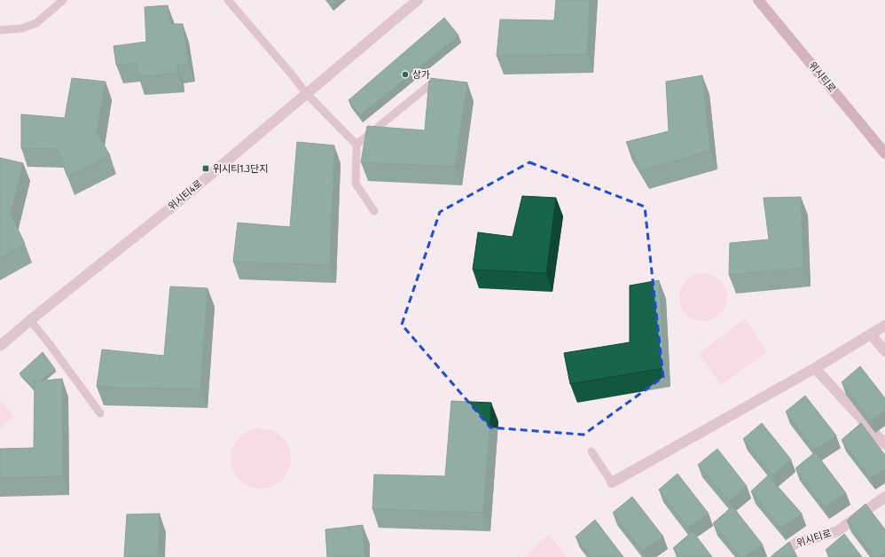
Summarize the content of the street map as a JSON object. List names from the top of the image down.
{
  "streets": {
    "main road": ["위시티로"],
    "street": ["위시티4로"]
  },
  "places": {
    "other": ["상가"],
    "transit": ["위시티1.3단지"]
  }
}
